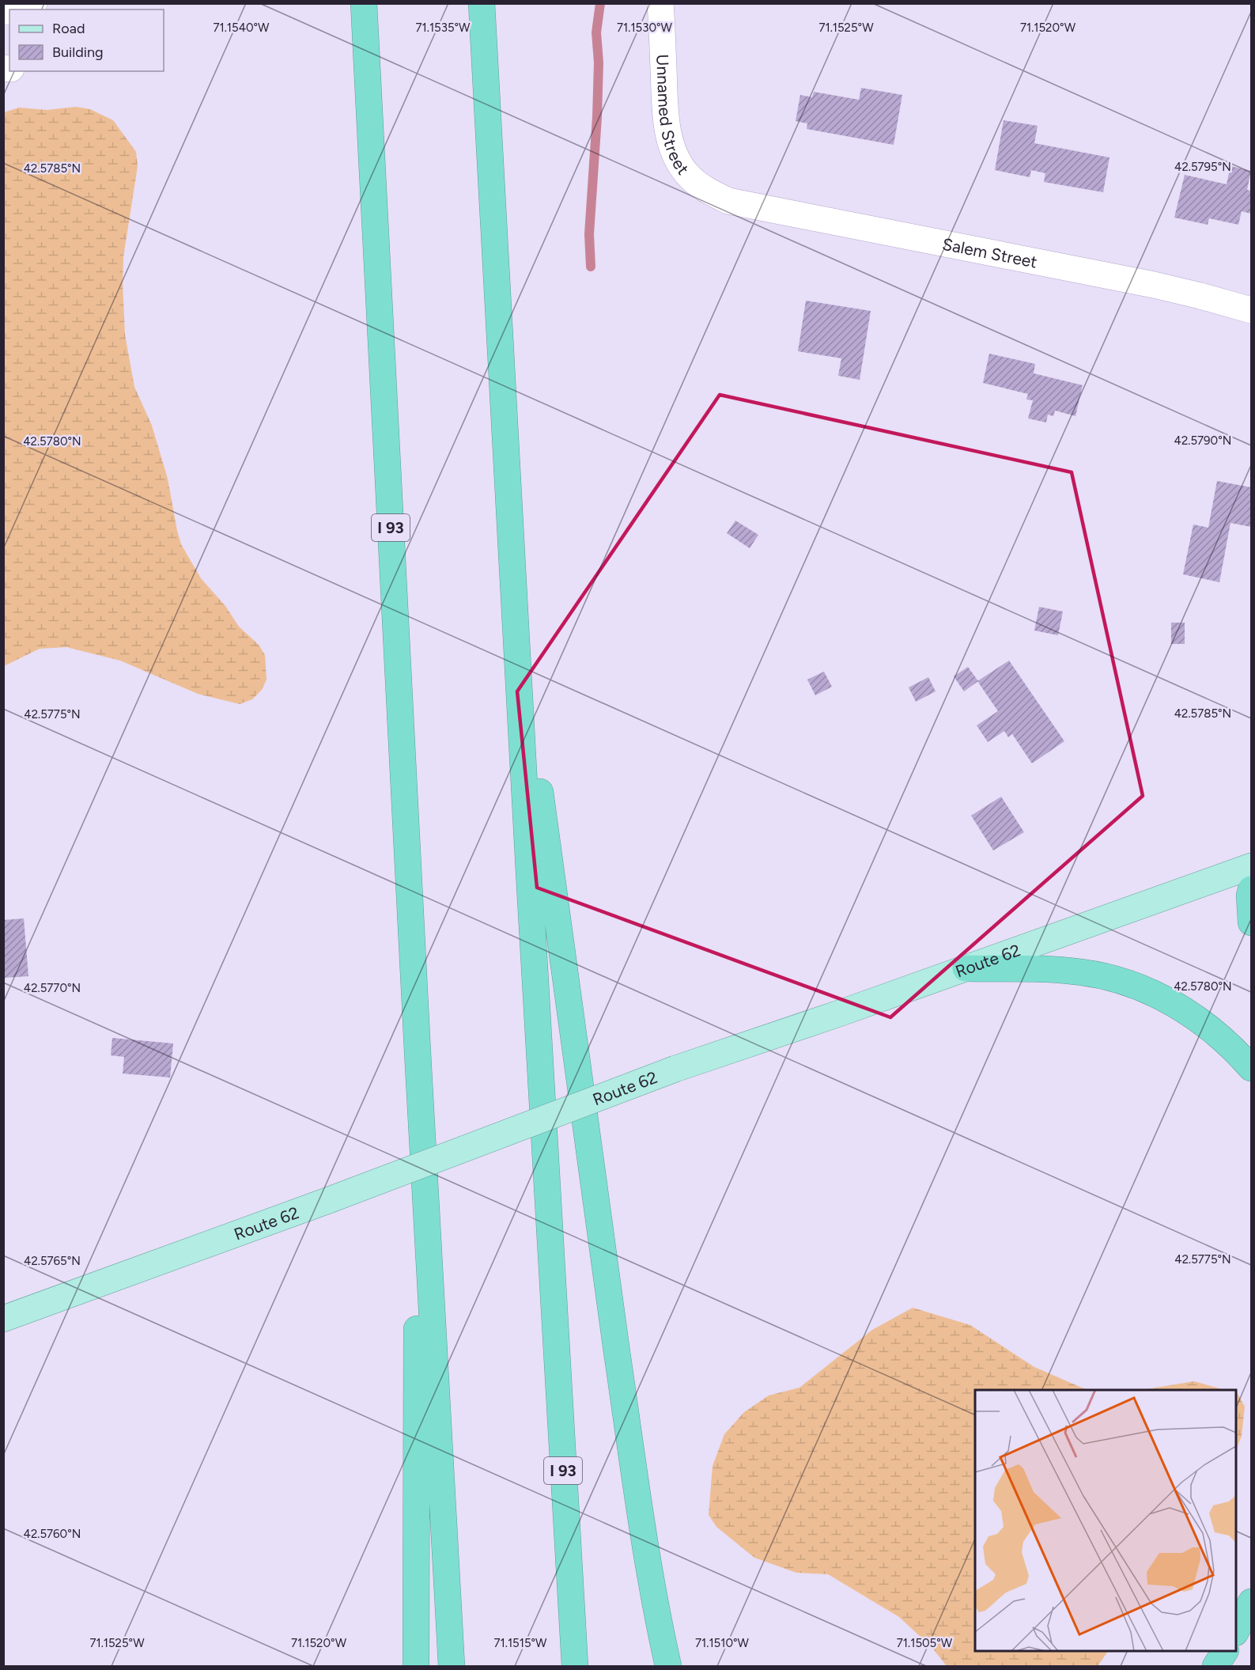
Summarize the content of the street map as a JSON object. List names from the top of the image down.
{
  "streets": {
    "highway": ["I 93"],
    "main road": ["Route 62"],
    "street": ["Unnamed Street", "Salem Street"]
  },
  "crossings": [
    ["Unnamed Street", "Salem Street"]
  ],
  "legend": ["Road", "Building"],
  "coordinates": [
    "71.1540°W",
    "71.1535°W",
    "71.1530°W",
    "71.1520°W",
    "71.1525°W",
    "42.5795°N",
    "42.5785°N",
    "42.5790°N",
    "42.5780°N",
    "42.5775°N",
    "42.5770°N",
    "42.5765°N",
    "42.5760°N",
    "71.1515°W",
    "71.1510°W",
    "71.1505°W"
  ]
}
